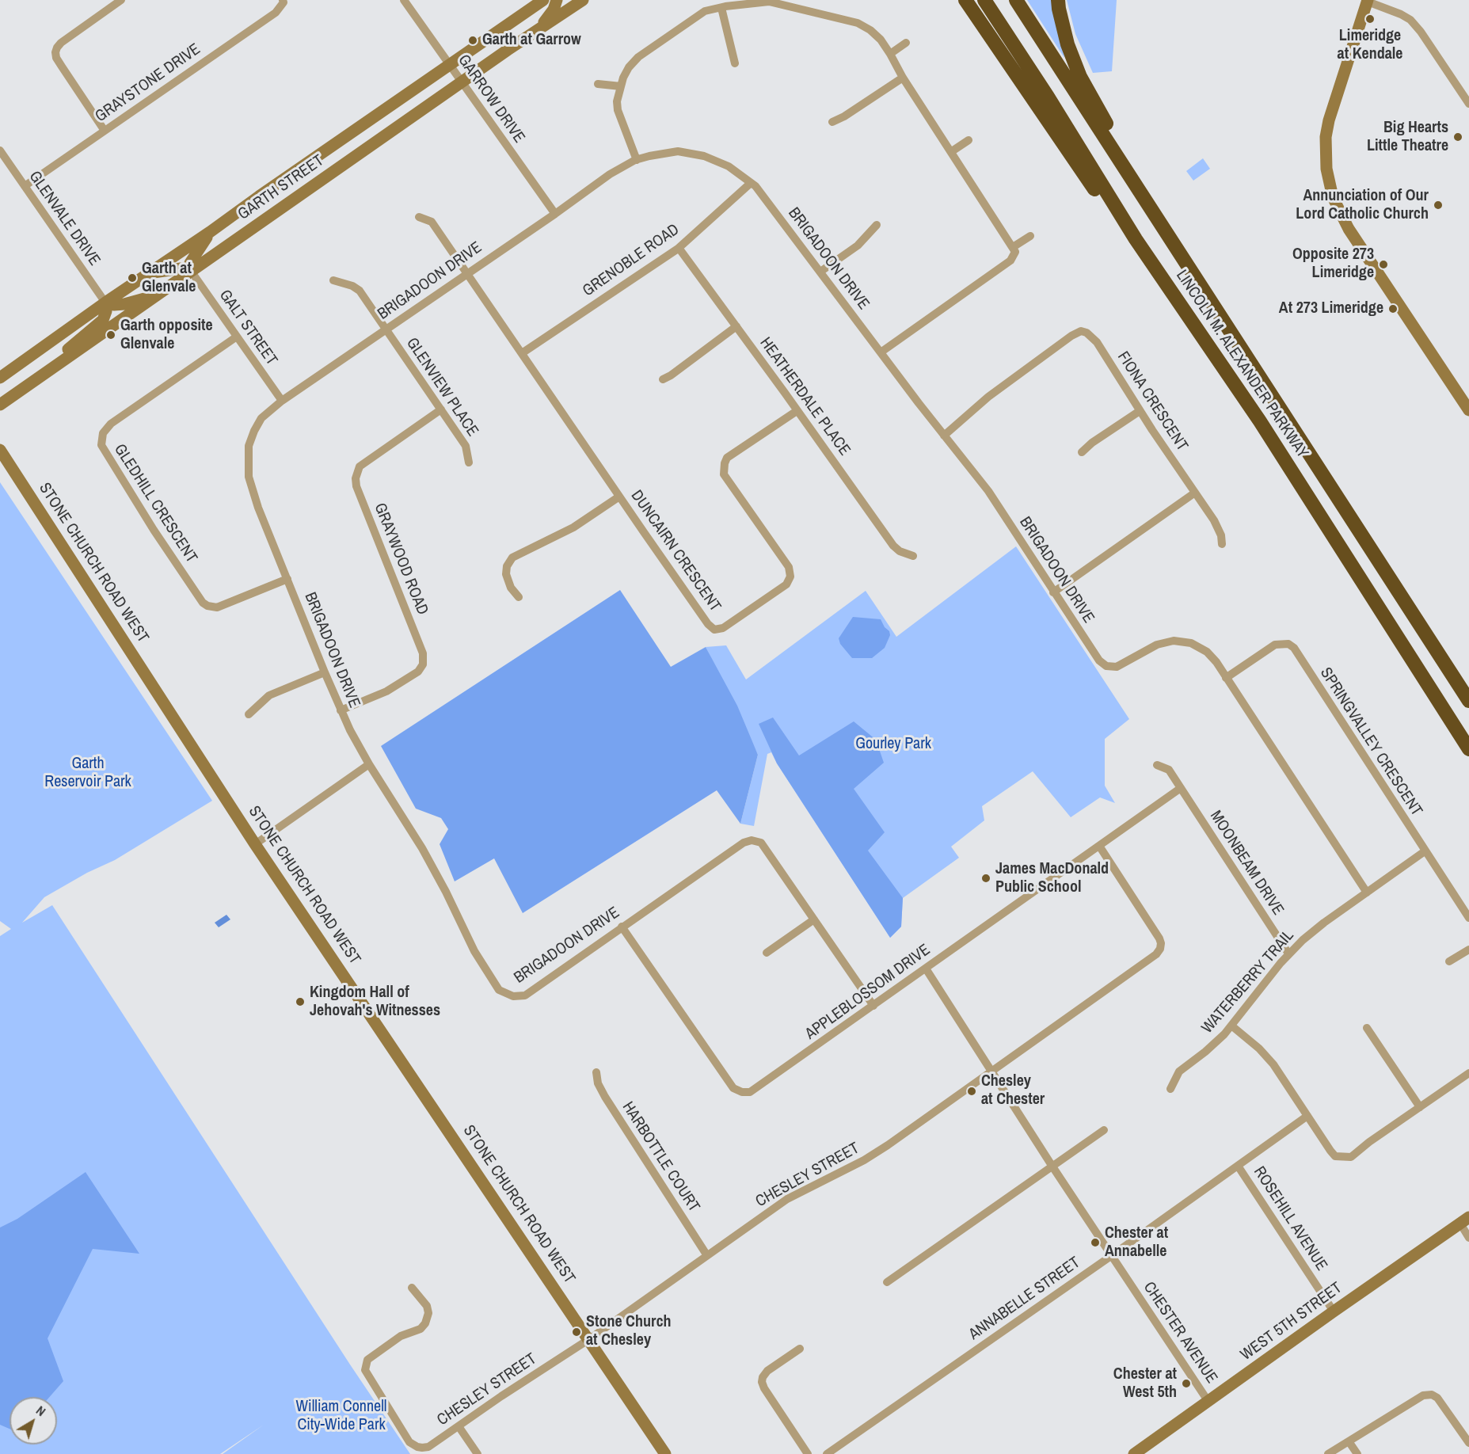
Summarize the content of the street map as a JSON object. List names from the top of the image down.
{
  "streets": {
    "highway": ["LINCOLN M. ALEXANDER PARKWAY"],
    "main road": ["GARTH STREET", "STONE CHURCH ROAD WEST", "WEST 5TH STREET"],
    "street": [
      "GRAYSTONE DRIVE",
      "GARROW DRIVE",
      "GLENVALE DRIVE",
      "BRIGADOON DRIVE",
      "GRENOBLE ROAD",
      "GALT STREET",
      "GLENVIEW PLACE",
      "HEATHERDALE PLACE",
      "FIONA CRESCENT",
      "GLEDHILL CRESCENT",
      "DUNCAIRN CRESCENT",
      "GRAYWOOD ROAD",
      "SPRINGVALLEY CRESCENT",
      "MOONBEAM DRIVE",
      "WATERBERRY TRAIL",
      "APPLEBLOSSOM DRIVE",
      "HARBOTTLE COURT",
      "CHESLEY STREET",
      "ROSEHILL AVENUE",
      "ANNABELLE STREET",
      "CHESTER AVENUE"
    ]
  },
  "crossings": [
    ["GRAYSTONE DRIVE", "GLENVALE DRIVE"],
    ["GARROW DRIVE", "GARTH STREET"],
    ["GARROW DRIVE", "BRIGADOON DRIVE"],
    ["GARTH STREET", "GLENVALE DRIVE"],
    ["GARTH STREET", "GALT STREET"],
    ["BRIGADOON DRIVE", "GRENOBLE ROAD"],
    ["BRIGADOON DRIVE", "GALT STREET"],
    ["BRIGADOON DRIVE", "GLENVIEW PLACE"],
    ["BRIGADOON DRIVE", "FIONA CRESCENT"],
    ["BRIGADOON DRIVE", "GLEDHILL CRESCENT"],
    ["BRIGADOON DRIVE", "DUNCAIRN CRESCENT"],
    ["BRIGADOON DRIVE", "GRAYWOOD ROAD"],
    ["BRIGADOON DRIVE", "SPRINGVALLEY CRESCENT"],
    ["BRIGADOON DRIVE", "WATERBERRY TRAIL"],
    ["BRIGADOON DRIVE", "APPLEBLOSSOM DRIVE"],
    ["GRENOBLE ROAD", "HEATHERDALE PLACE"],
    ["GRENOBLE ROAD", "DUNCAIRN CRESCENT"],
    ["GALT STREET", "GLEDHILL CRESCENT"],
    ["GLENVIEW PLACE", "GRAYWOOD ROAD"],
    ["HEATHERDALE PLACE", "DUNCAIRN CRESCENT"],
    ["STONE CHURCH ROAD WEST", "CHESLEY STREET"],
    ["SPRINGVALLEY CRESCENT", "WATERBERRY TRAIL"],
    ["MOONBEAM DRIVE", "WATERBERRY TRAIL"],
    ["MOONBEAM DRIVE", "APPLEBLOSSOM DRIVE"],
    ["APPLEBLOSSOM DRIVE", "CHESLEY STREET"],
    ["APPLEBLOSSOM DRIVE", "CHESTER AVENUE"],
    ["HARBOTTLE COURT", "CHESLEY STREET"],
    ["CHESLEY STREET", "CHESTER AVENUE"],
    ["ROSEHILL AVENUE", "ANNABELLE STREET"],
    ["ROSEHILL AVENUE", "WEST 5TH STREET"],
    ["ANNABELLE STREET", "CHESTER AVENUE"],
    ["WEST 5TH STREET", "CHESTER AVENUE"]
  ],
  "parks": ["Gourley Park", "Garth Reservoir Park", "William Connell City-Wide Park"],
  "places": [
    "Limeridge at Kendale",
    "Garth at Garrow",
    "Big Hearts Little Theatre",
    "Annunciation of Our Lord Catholic Church",
    "Opposite 273 Limeridge",
    "Garth at Glenvale",
    "At 273 Limeridge",
    "Garth opposite Glenvale",
    "James MacDonald Public School",
    "Kingdom Hall of Jehovah's Witnesses",
    "Chesley at Chester",
    "Chester at Annabelle",
    "Stone Church at Chesley",
    "Chester at West 5th"
  ],
  "north": "top right"
}
